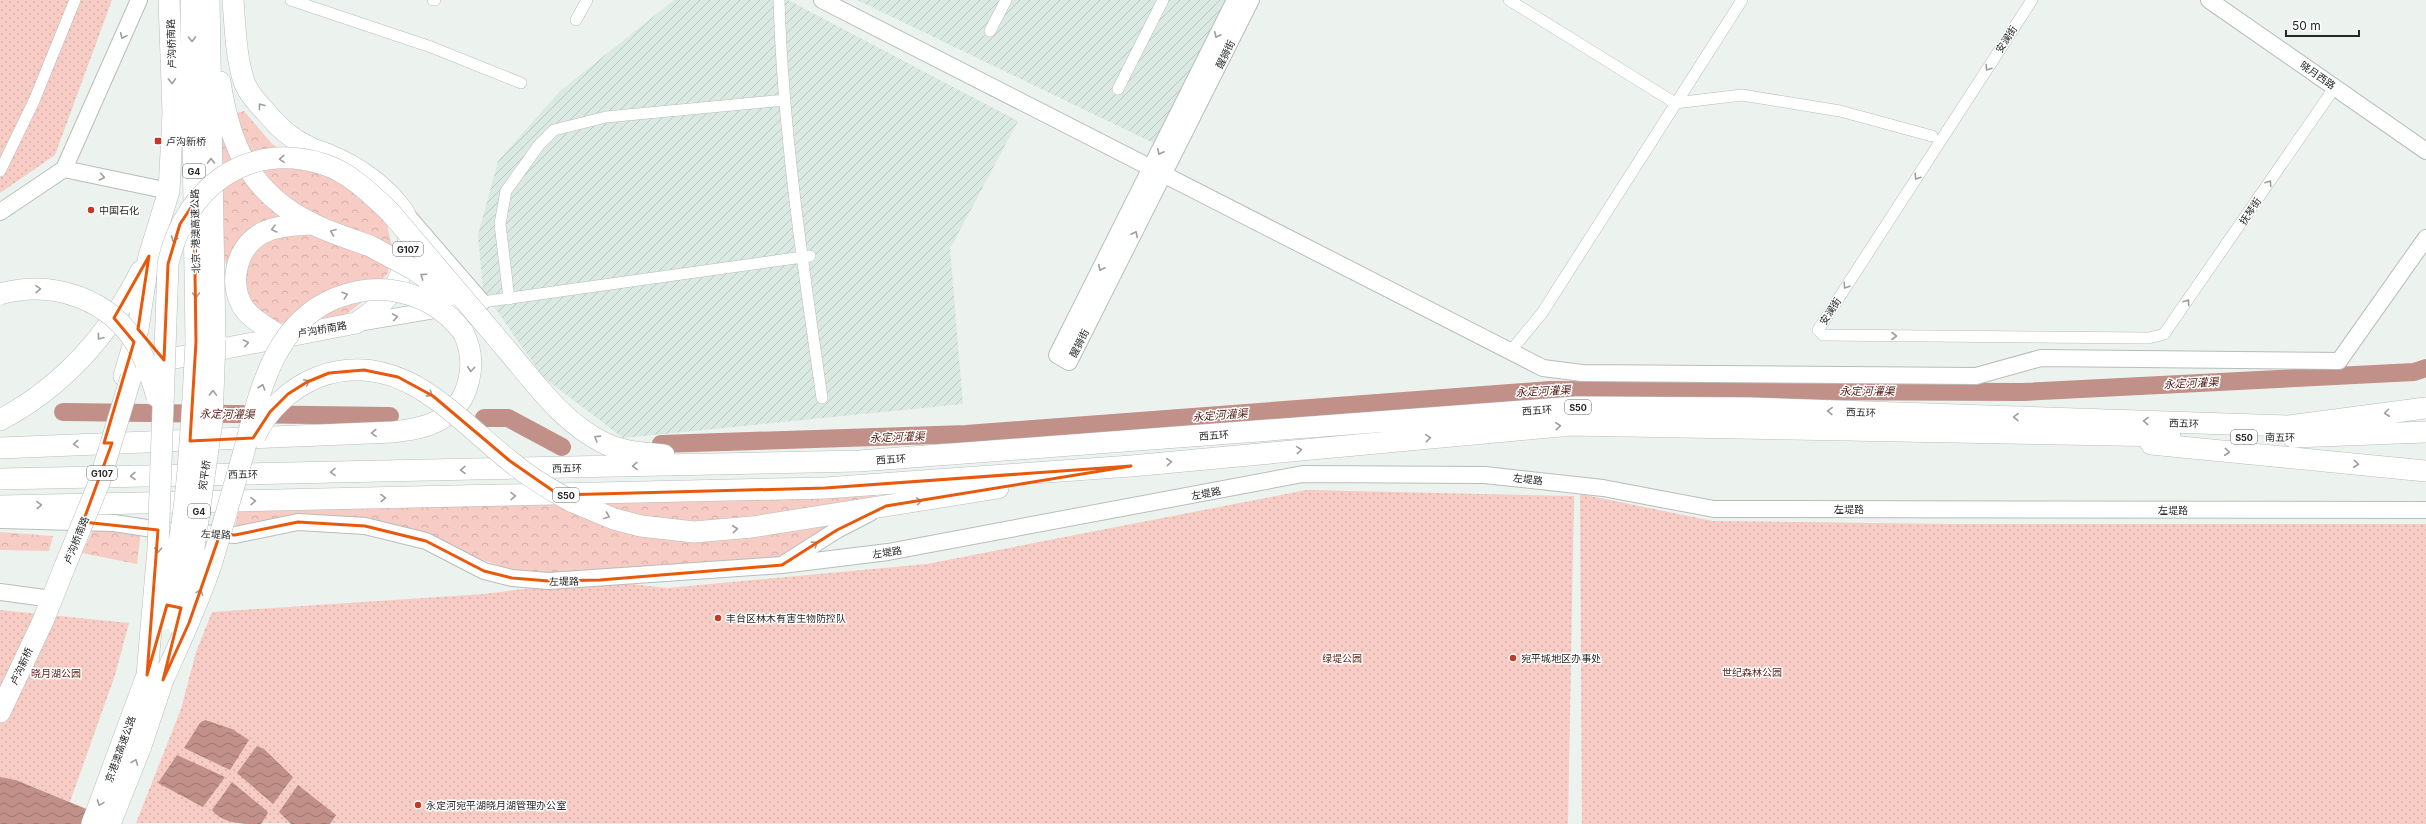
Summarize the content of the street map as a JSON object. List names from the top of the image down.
{
  "streets": {
    "highway": [
      "卢沟桥南路",
      "G4",
      "北京-港澳高速公路",
      "G107",
      "S50",
      "西五环",
      "南五环",
      "宛平桥",
      "卢沟新桥",
      "京港澳高速公路"
    ],
    "street": [
      "安澜街",
      "醒狮街",
      "晓月西路",
      "抚琴街",
      "左堤路"
    ]
  },
  "crossings": [
    ["安澜街", "抚琴街"],
    ["卢沟桥南路", "卢沟新桥"],
    ["晓月西路", "抚琴街"],
    ["北京-港澳高速公路", "宛平桥"],
    ["西五环", "南五环"],
    ["宛平桥", "京港澳高速公路"]
  ],
  "one_way": ["抚琴街"],
  "water": ["永定河灌渠"],
  "parks": ["绿堤公园", "世纪森林公园", "晓月湖公园"],
  "places": {
    "transit": ["卢沟新桥"],
    "other": [
      "中国石化",
      "丰台区林木有害生物防控队",
      "宛平城地区办事处",
      "永定河宛平湖晓月湖管理办公室"
    ]
  },
  "scale_bar": "50 m"
}
